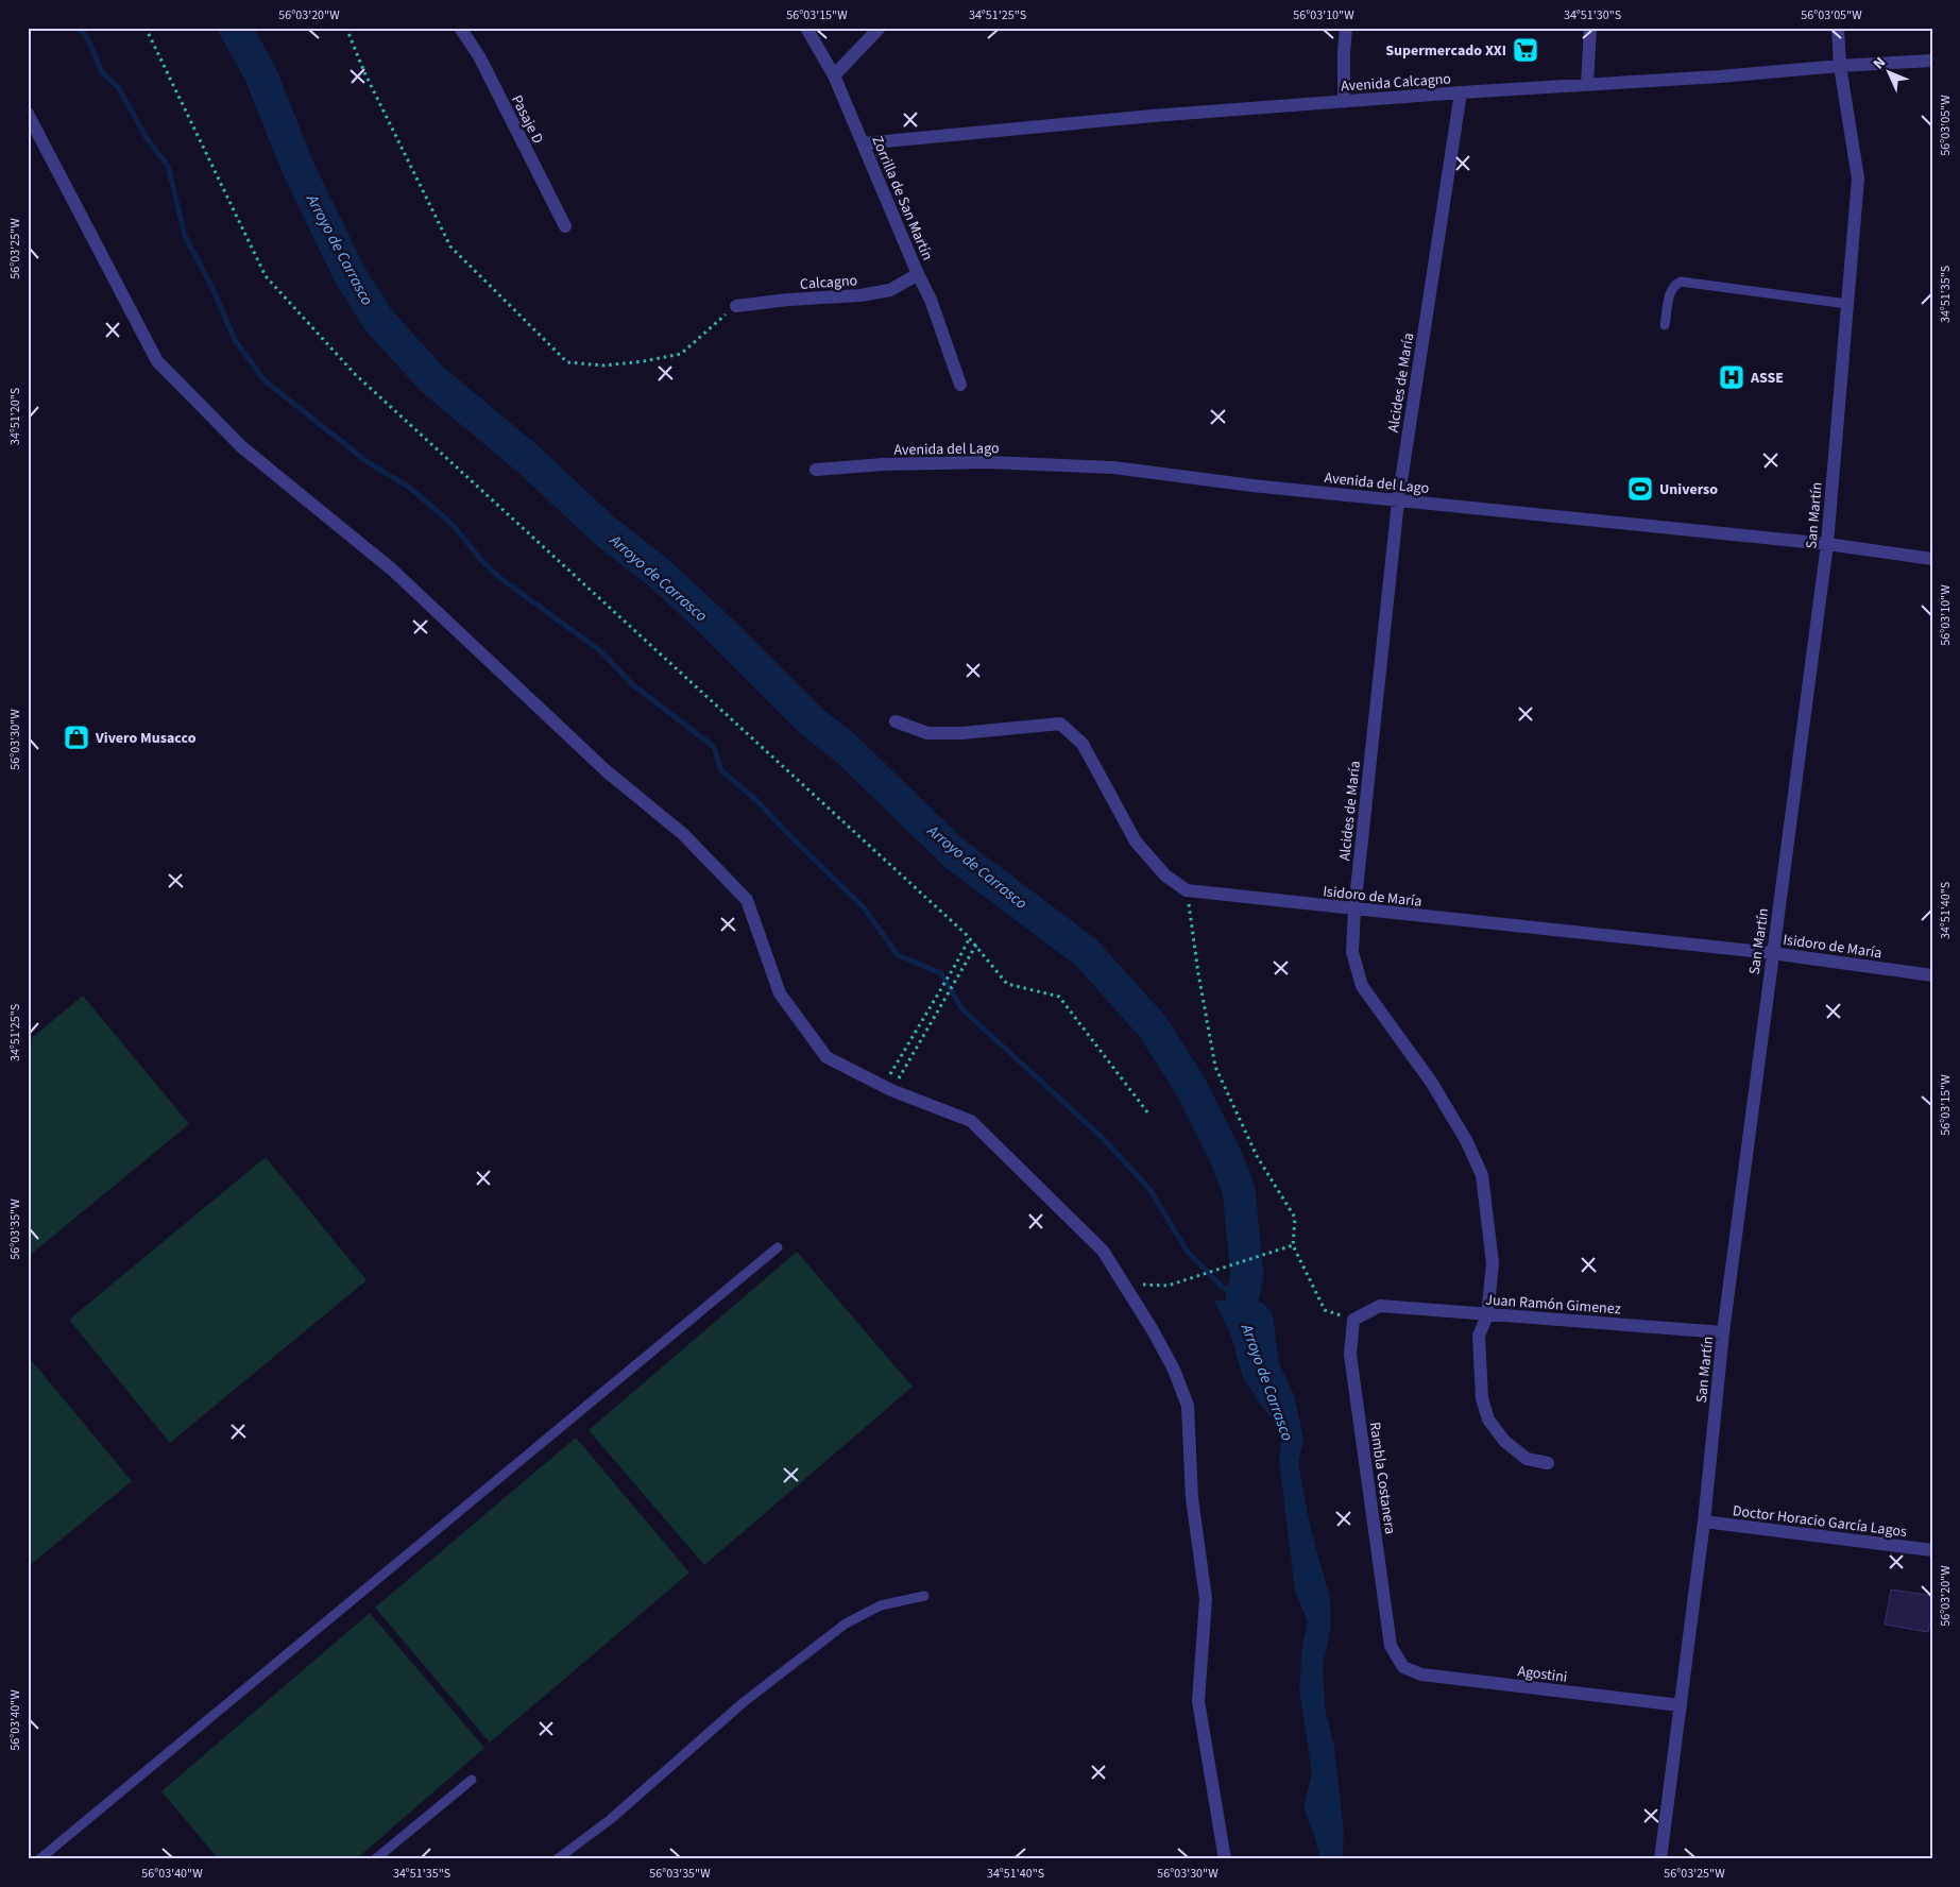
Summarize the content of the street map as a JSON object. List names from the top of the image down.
{
  "streets": {
    "street": [
      "Avenida Calcagno",
      "Pasaje D",
      "Zorrilla de San Martín",
      "Calcagno",
      "Alcides de María",
      "Avenida del Lago",
      "San Martín",
      "Isidoro de María",
      "Juan Ramón Gimenez",
      "Rambla Costanera",
      "Doctor Horacio García Lagos",
      "Agostini"
    ]
  },
  "crossings": [
    ["Avenida Calcagno", "Zorrilla de San Martín"],
    ["Avenida Calcagno", "Alcides de María"],
    ["Avenida Calcagno", "San Martín"],
    ["Zorrilla de San Martín", "Calcagno"],
    ["Alcides de María", "Avenida del Lago"],
    ["Alcides de María", "Isidoro de María"],
    ["Alcides de María", "Juan Ramón Gimenez"],
    ["Avenida del Lago", "San Martín"],
    ["San Martín", "Isidoro de María"],
    ["San Martín", "Juan Ramón Gimenez"],
    ["San Martín", "Doctor Horacio García Lagos"],
    ["San Martín", "Agostini"],
    ["Juan Ramón Gimenez", "Rambla Costanera"],
    ["Rambla Costanera", "Agostini"]
  ],
  "water": ["Arroyo de Carrasco"],
  "places": {
    "supermarket": ["Supermercado XXI"],
    "hospital": ["ASSE"],
    "sports": ["Universo"],
    "shop": ["Vivero Musacco"]
  },
  "north": "top left",
  "coordinates": [
    "56°03'20\"W",
    "56°03'15\"W",
    "34°51'25\"S",
    "56°03'10\"W",
    "34°51'30\"S",
    "56°03'05\"W",
    "56°03'25\"W",
    "34°51'35\"S",
    "34°51'20\"S",
    "56°03'30\"W",
    "34°51'40\"S",
    "56°03'35\"W",
    "56°03'40\"W"
  ]
}
